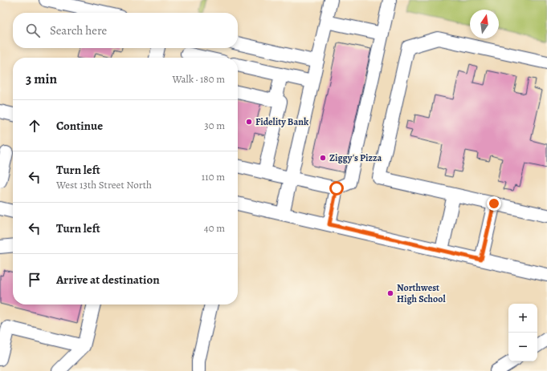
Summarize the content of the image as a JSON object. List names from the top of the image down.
{
  "places": ["Fidelity Bank", "Ziggy's Pizza", "Northwest High School"],
  "north": "top",
  "page": {
    "search": "Search here",
    "heading": ["3 min", "Walk · 180 m"],
    "list": [
      ["Continue", "30 m"],
      ["Turn left", "West 13th Street North", "110 m"],
      ["Turn left", "40 m"],
      "Arrive at destination"
    ],
    "map_buttons": ["+", "−"]
  }
}
